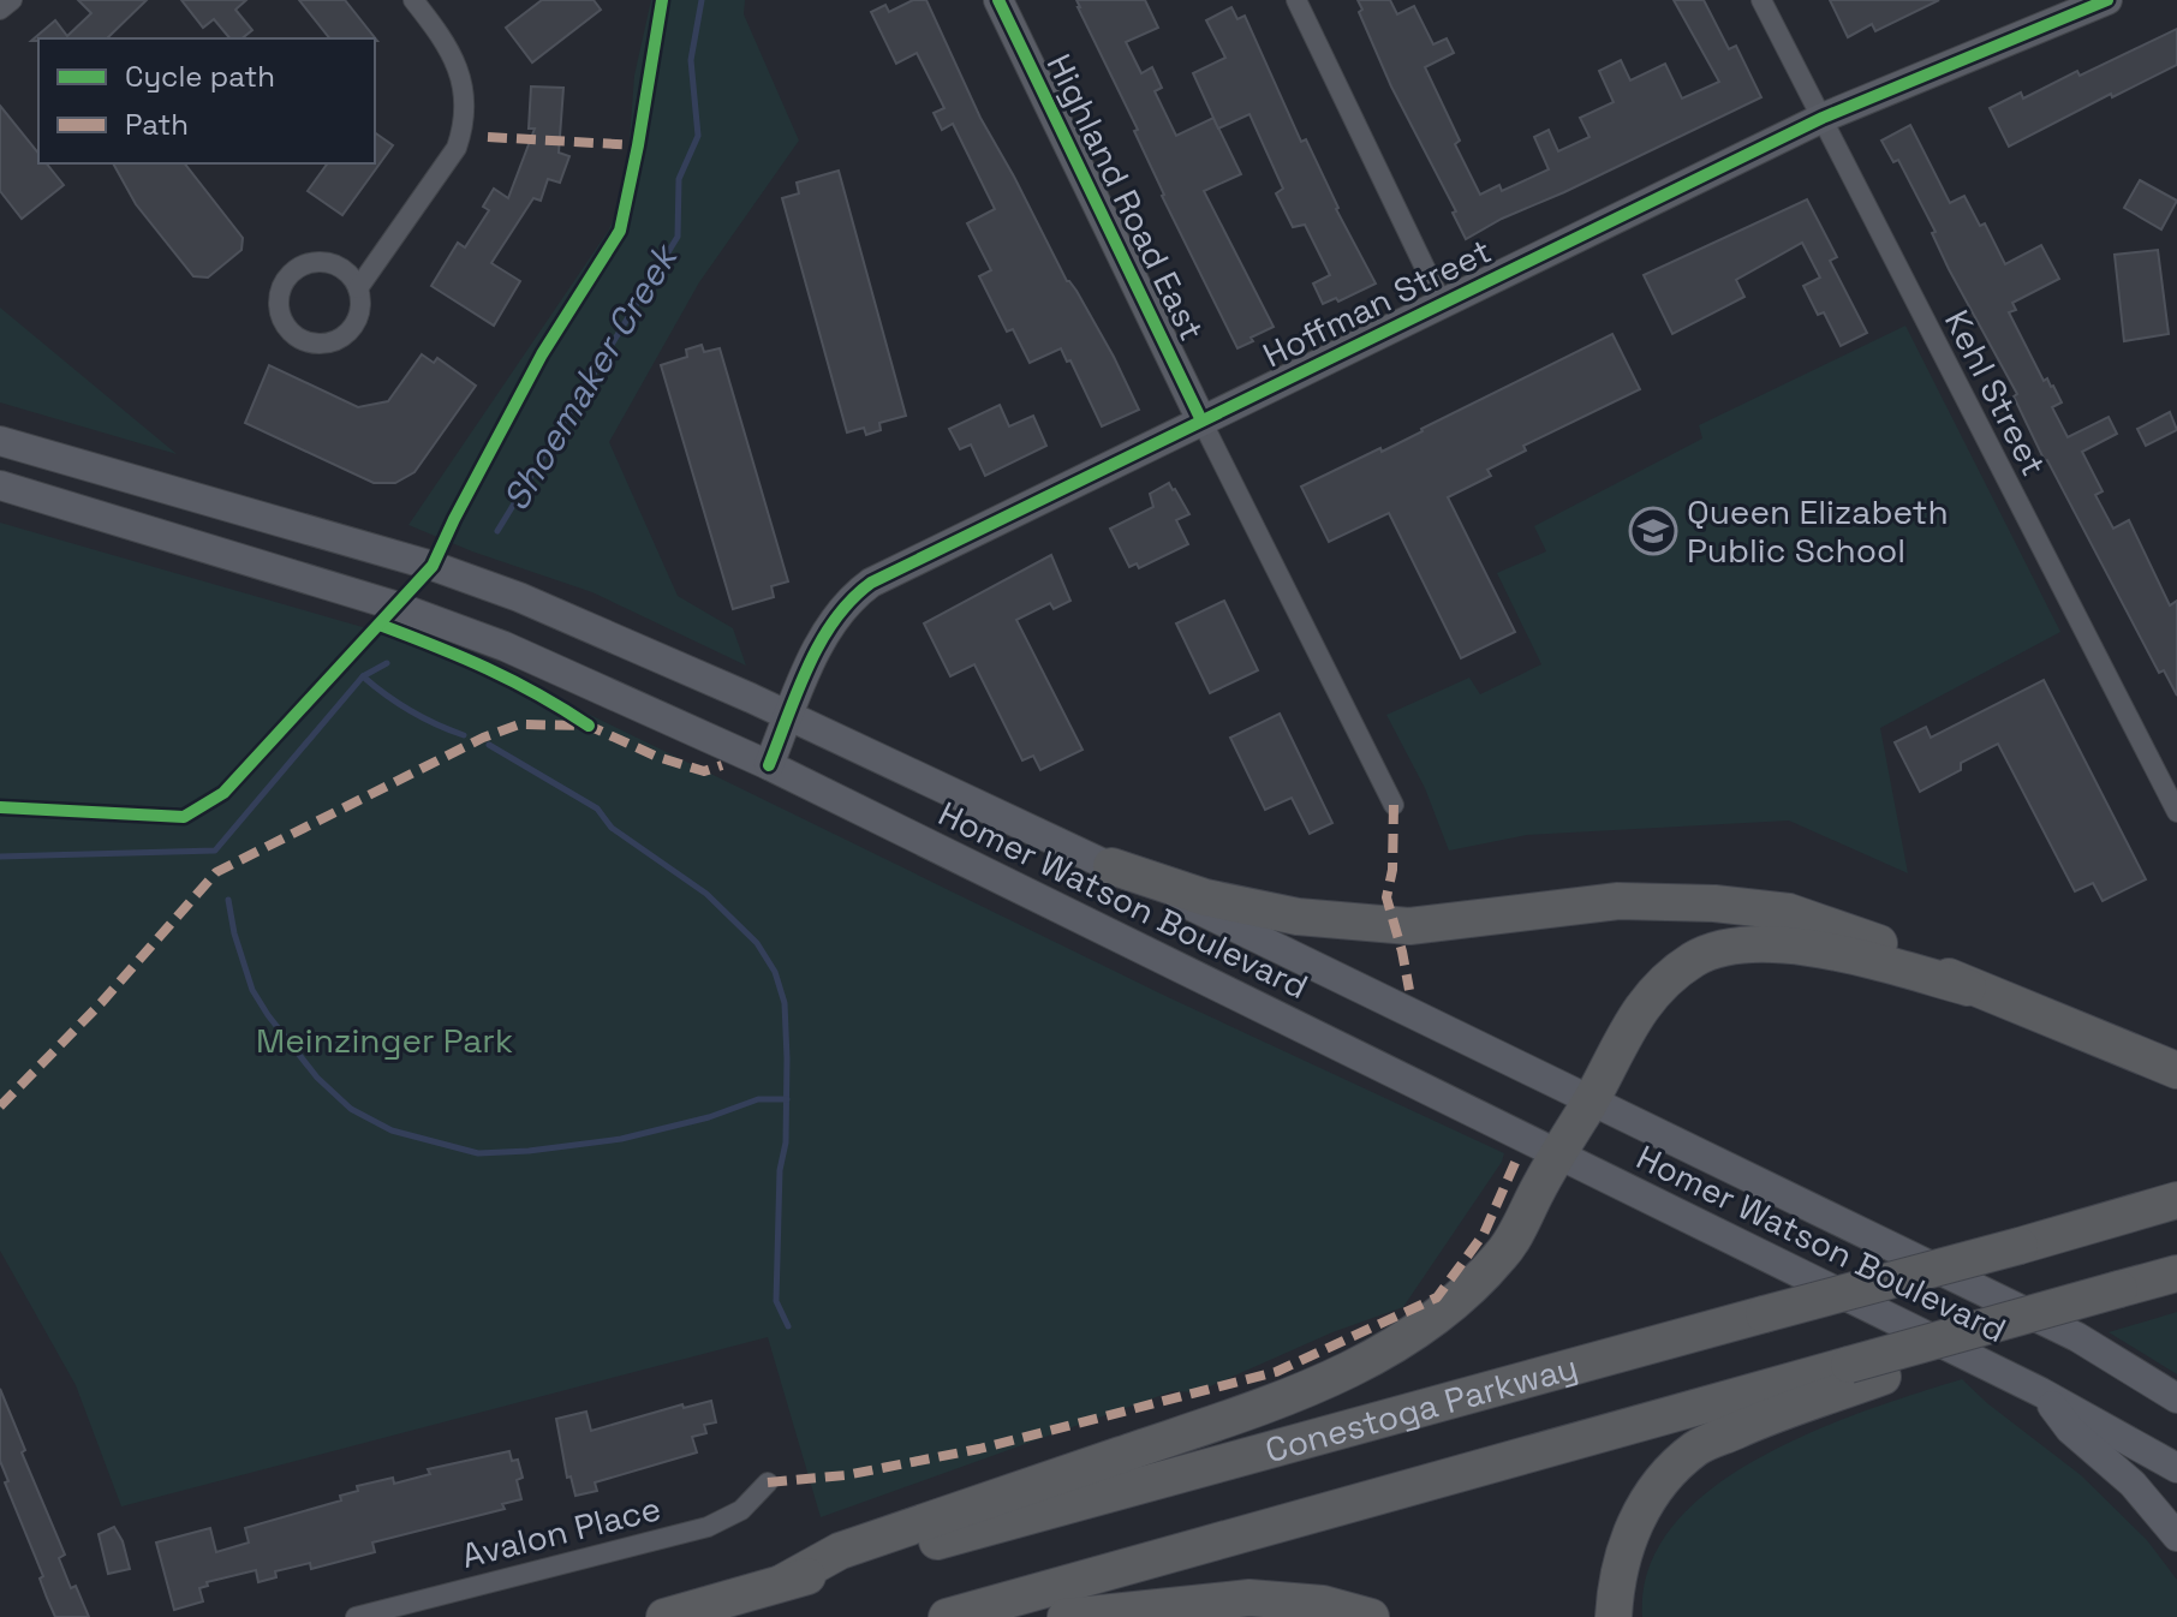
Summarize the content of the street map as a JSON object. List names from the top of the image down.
{
  "streets": {
    "highway": ["Conestoga Parkway"],
    "main road": ["Highland Road East", "Hoffman Street", "Homer Watson Boulevard"],
    "street": ["Kehl Street", "Avalon Place"]
  },
  "crossings": [
    ["Highland Road East", "Hoffman Street"],
    ["Hoffman Street", "Kehl Street"],
    ["Hoffman Street", "Homer Watson Boulevard"]
  ],
  "water": ["Shoemaker Creek"],
  "parks": ["Meinzinger Park"],
  "places": {
    "school or university": ["Queen Elizabeth Public School"]
  },
  "legend": ["Cycle path", "Path"]
}
